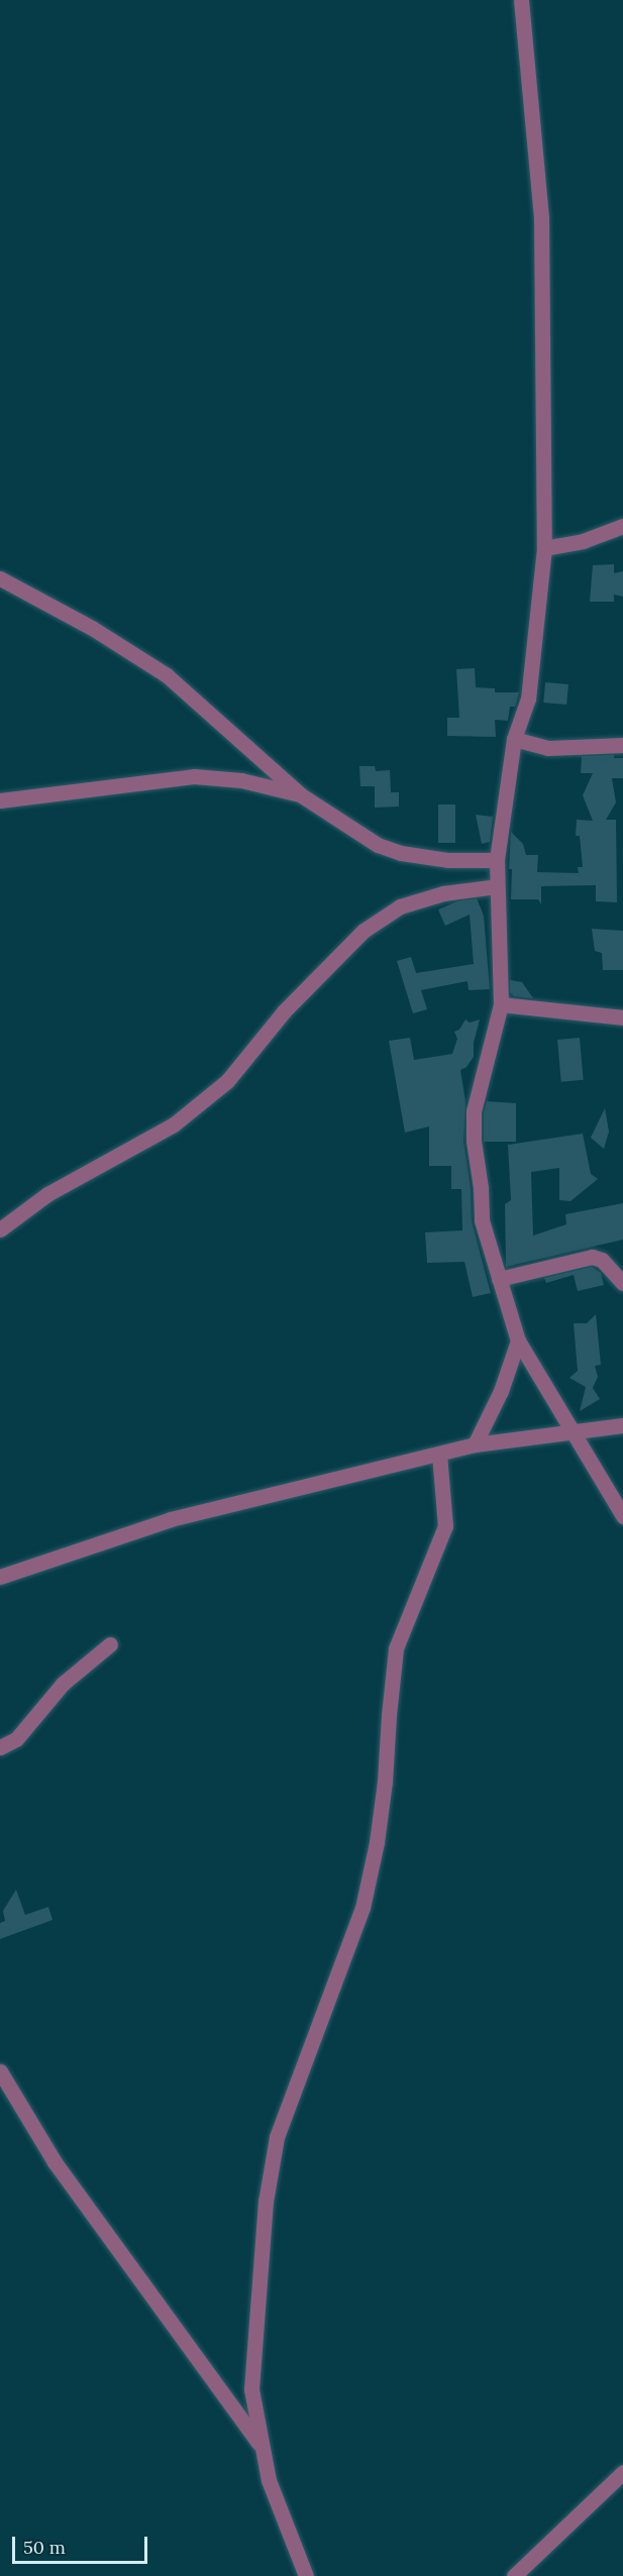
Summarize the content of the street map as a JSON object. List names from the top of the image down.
{
  "scale_bar": "50 m"
}
